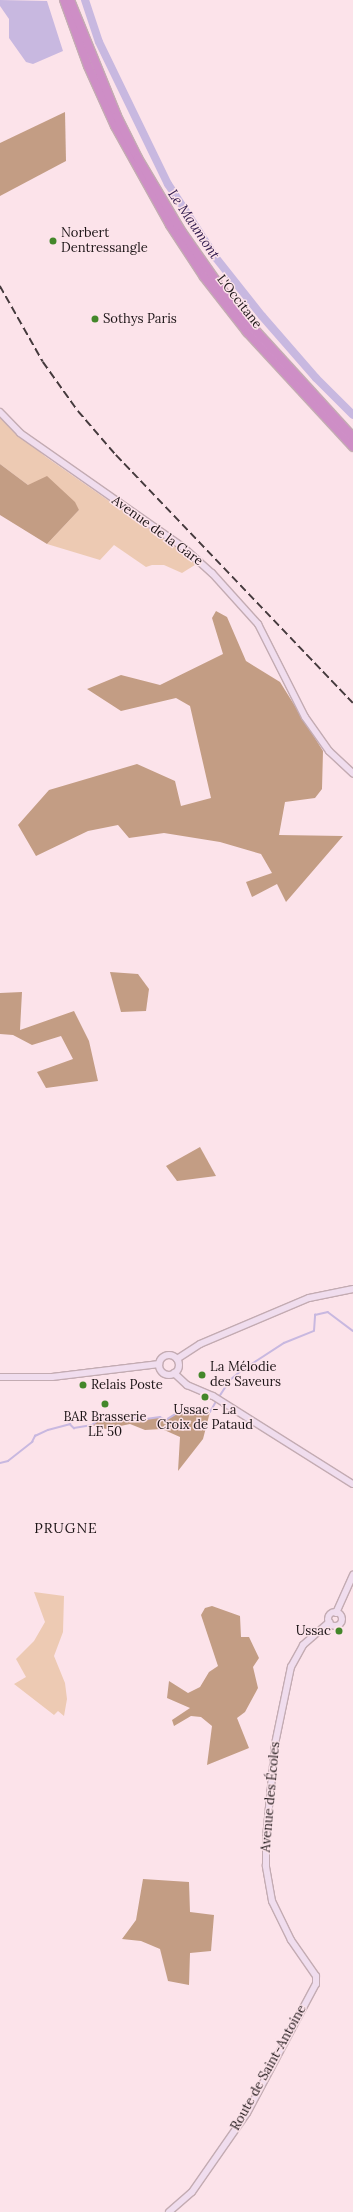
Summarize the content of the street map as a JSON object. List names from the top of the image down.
{
  "streets": {
    "highway": ["L'Occitane"],
    "street": ["Avenue de la Gare", "Avenue des Écoles", "Route de Saint-Antoine"]
  },
  "crossings": [
    ["Avenue des Écoles", "Route de Saint-Antoine"]
  ],
  "districts": ["PRUGNE"],
  "water": ["Le Maumont"],
  "places": [
    "Norbert Dentressangle",
    "Sothys Paris",
    "La Mélodie des Saveurs",
    "Relais Poste",
    "Ussac - La Croix de Pataud",
    "BAR Brasserie LE 50",
    "Ussac"
  ]
}
